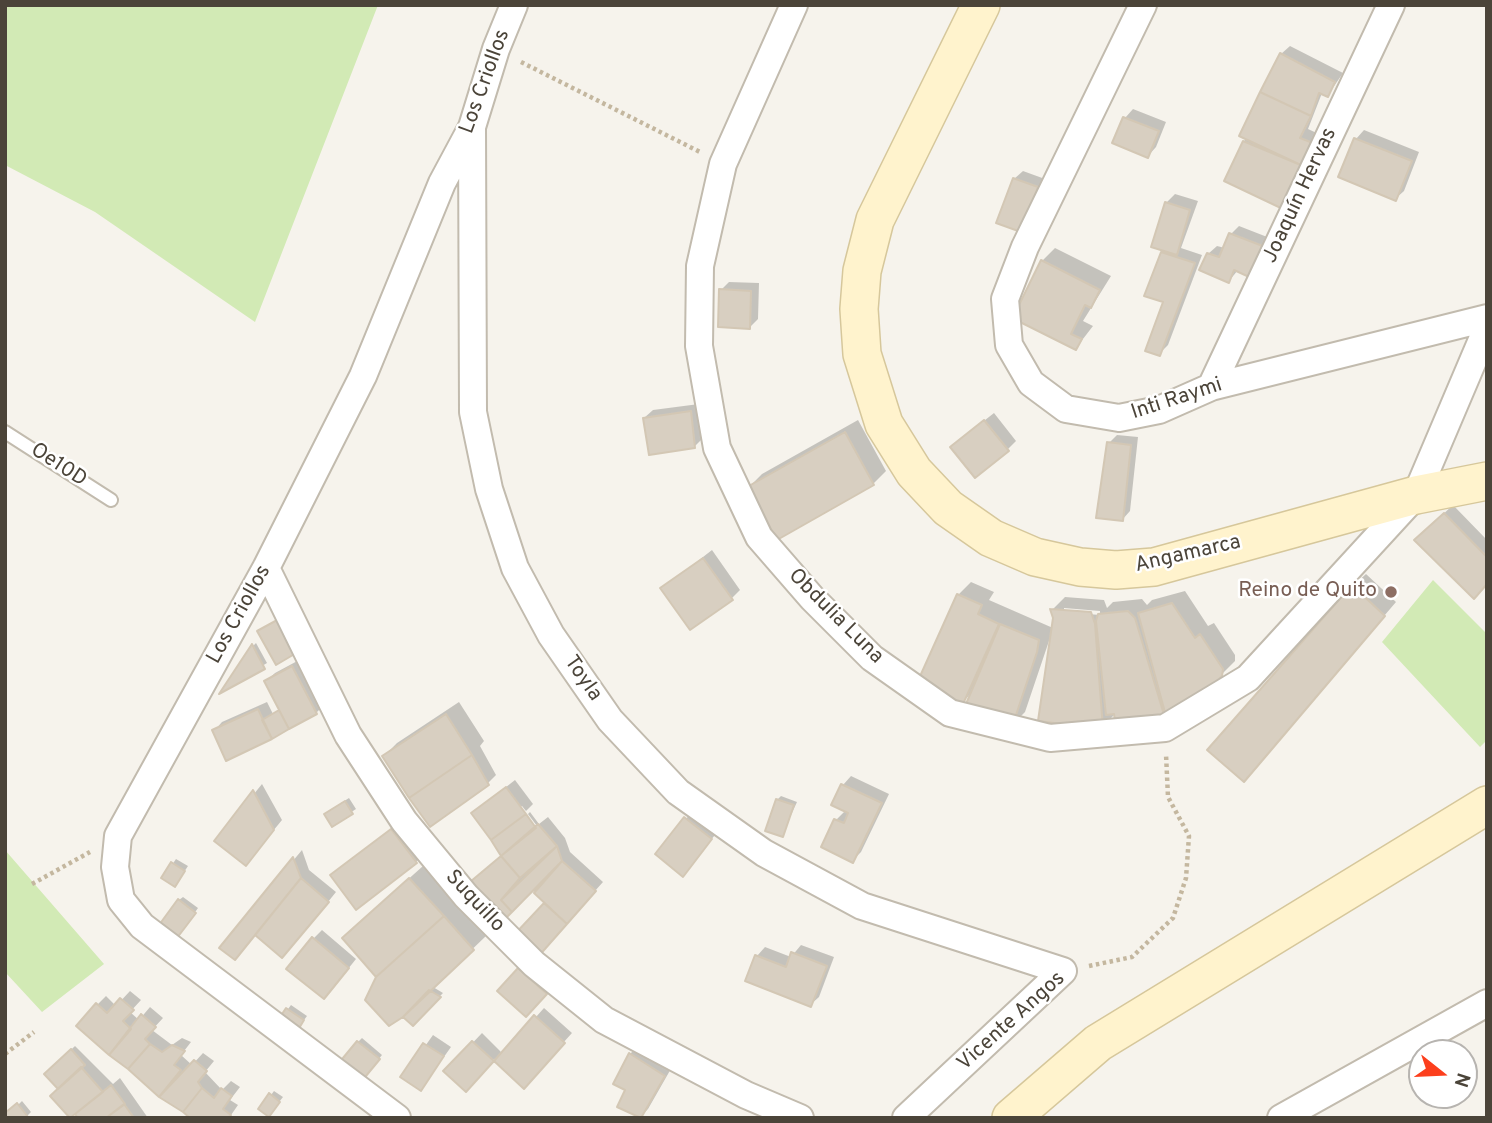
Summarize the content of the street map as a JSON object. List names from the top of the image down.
{
  "streets": {
    "street": [
      "Los Criollos",
      "Joaquín Hervas",
      "Inti Raymi",
      "Angamarca",
      "Obdulia Luna",
      "Toyla",
      "Suquillo",
      "Vicente Angos"
    ],
    "lane": ["Oe10D"]
  },
  "crossings": [
    ["Los Criollos", "Toyla"],
    ["Los Criollos", "Suquillo"],
    ["Joaquín Hervas", "Inti Raymi"],
    ["Angamarca", "Obdulia Luna"],
    ["Obdulia Luna", "Vicente Angos"],
    ["Toyla", "Vicente Angos"]
  ],
  "places": ["Reino de Quito"],
  "north": "right"
}
